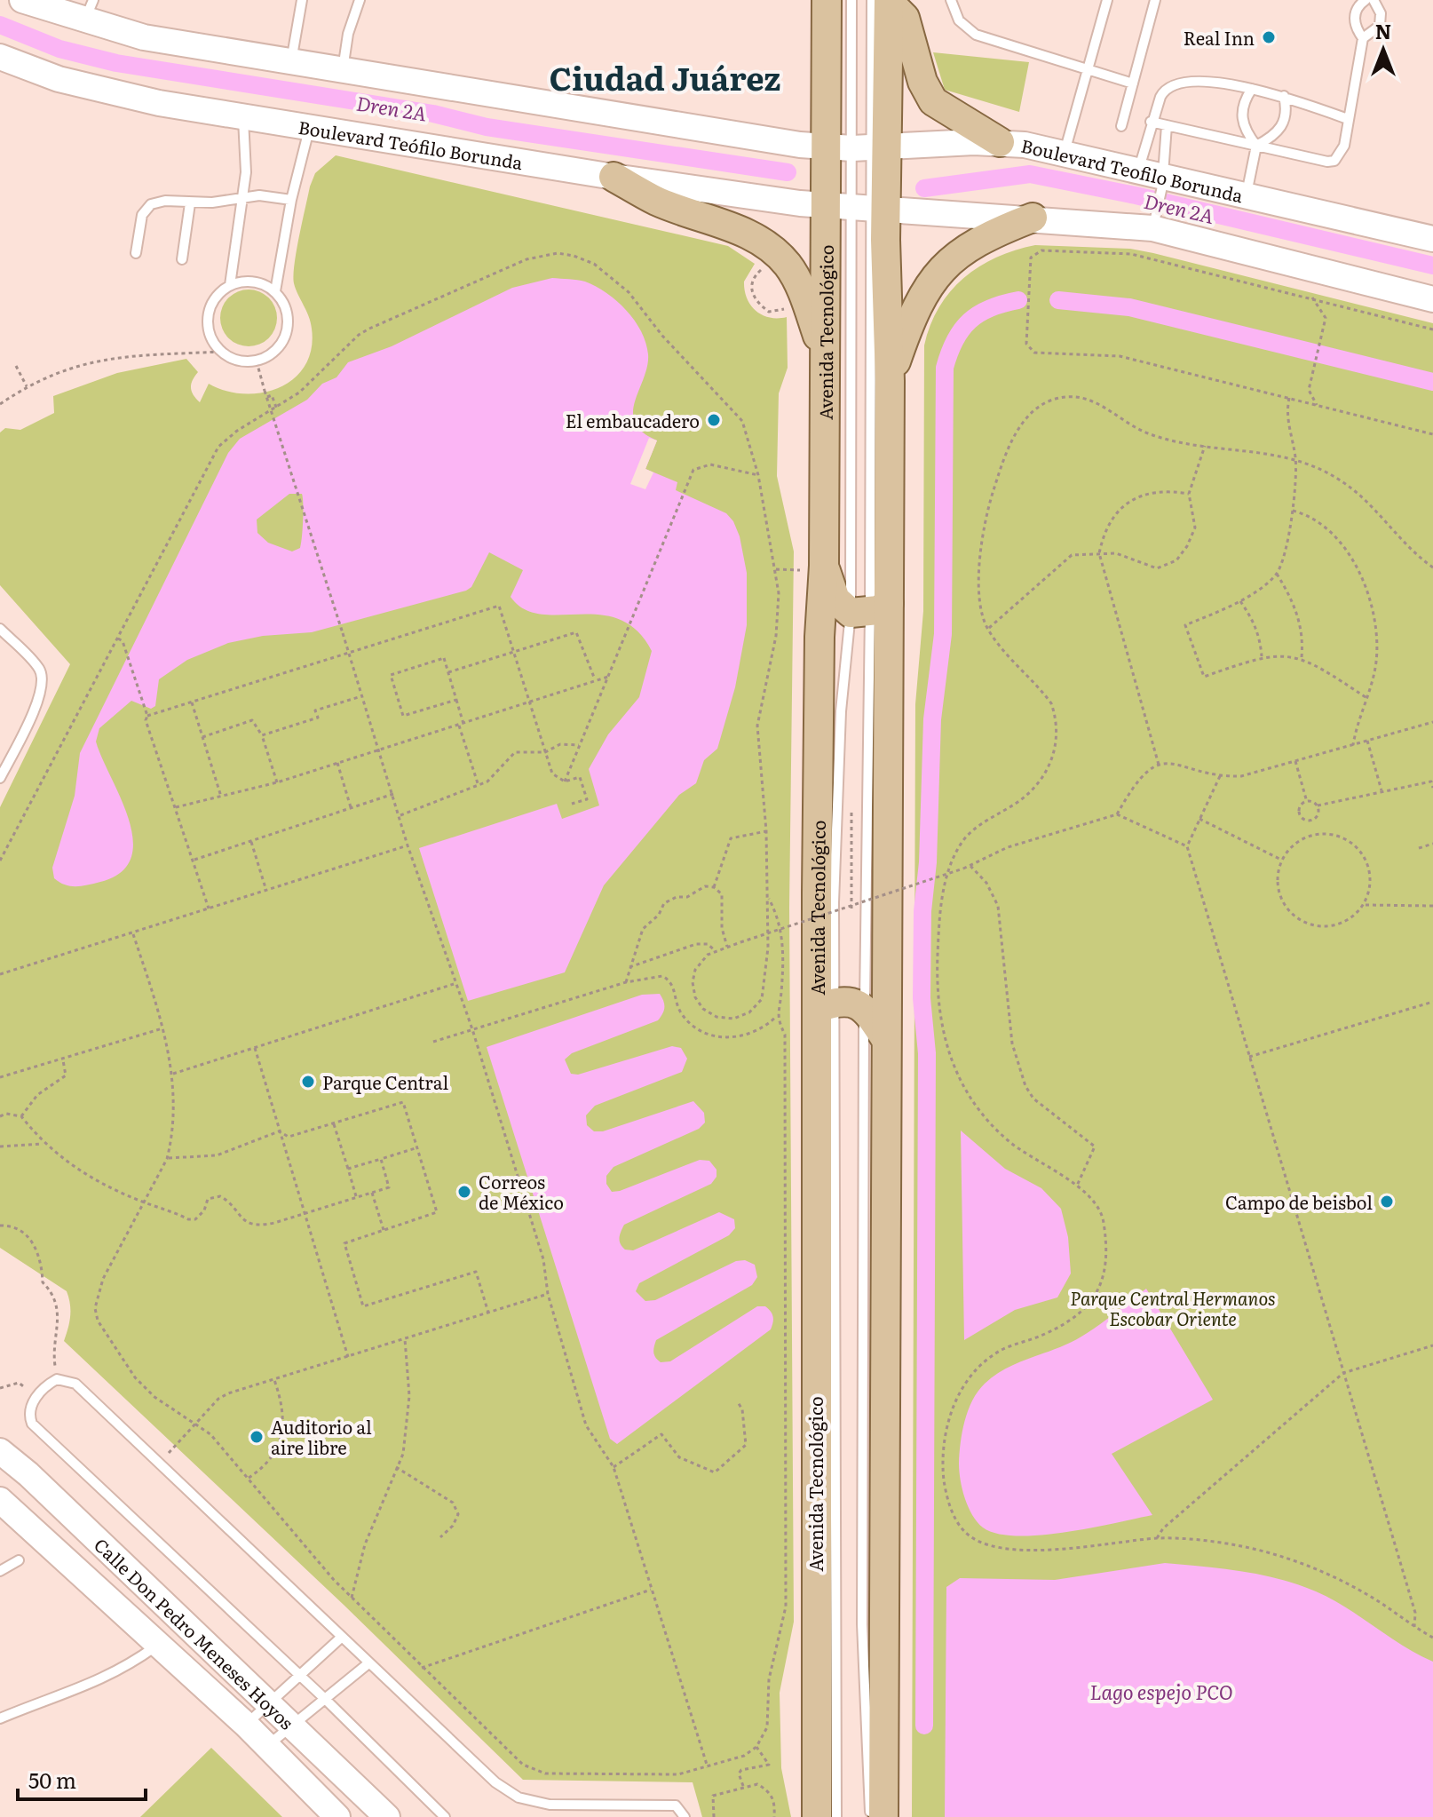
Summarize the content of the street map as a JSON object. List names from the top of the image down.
{
  "streets": {
    "main road": [
      "Boulevard Teófilo Borunda",
      "Boulevard Teofilo Borunda",
      "Avenida Tecnológico",
      "Calle Don Pedro Meneses Hoyos"
    ]
  },
  "crossings": [
    ["Boulevard Teófilo Borunda", "Avenida Tecnológico"],
    ["Boulevard Teofilo Borunda", "Avenida Tecnológico"]
  ],
  "districts": ["Ciudad Juárez"],
  "water": ["Dren 2A", "Lago espejo PCO"],
  "parks": ["Parque Central Hermanos Escobar Oriente"],
  "places": [
    "Real Inn",
    "El embaucadero",
    "Parque Central",
    "Correos de México",
    "Campo de beisbol",
    "Auditorio al aire libre"
  ],
  "scale_bar": "50 m",
  "north": "top"
}
